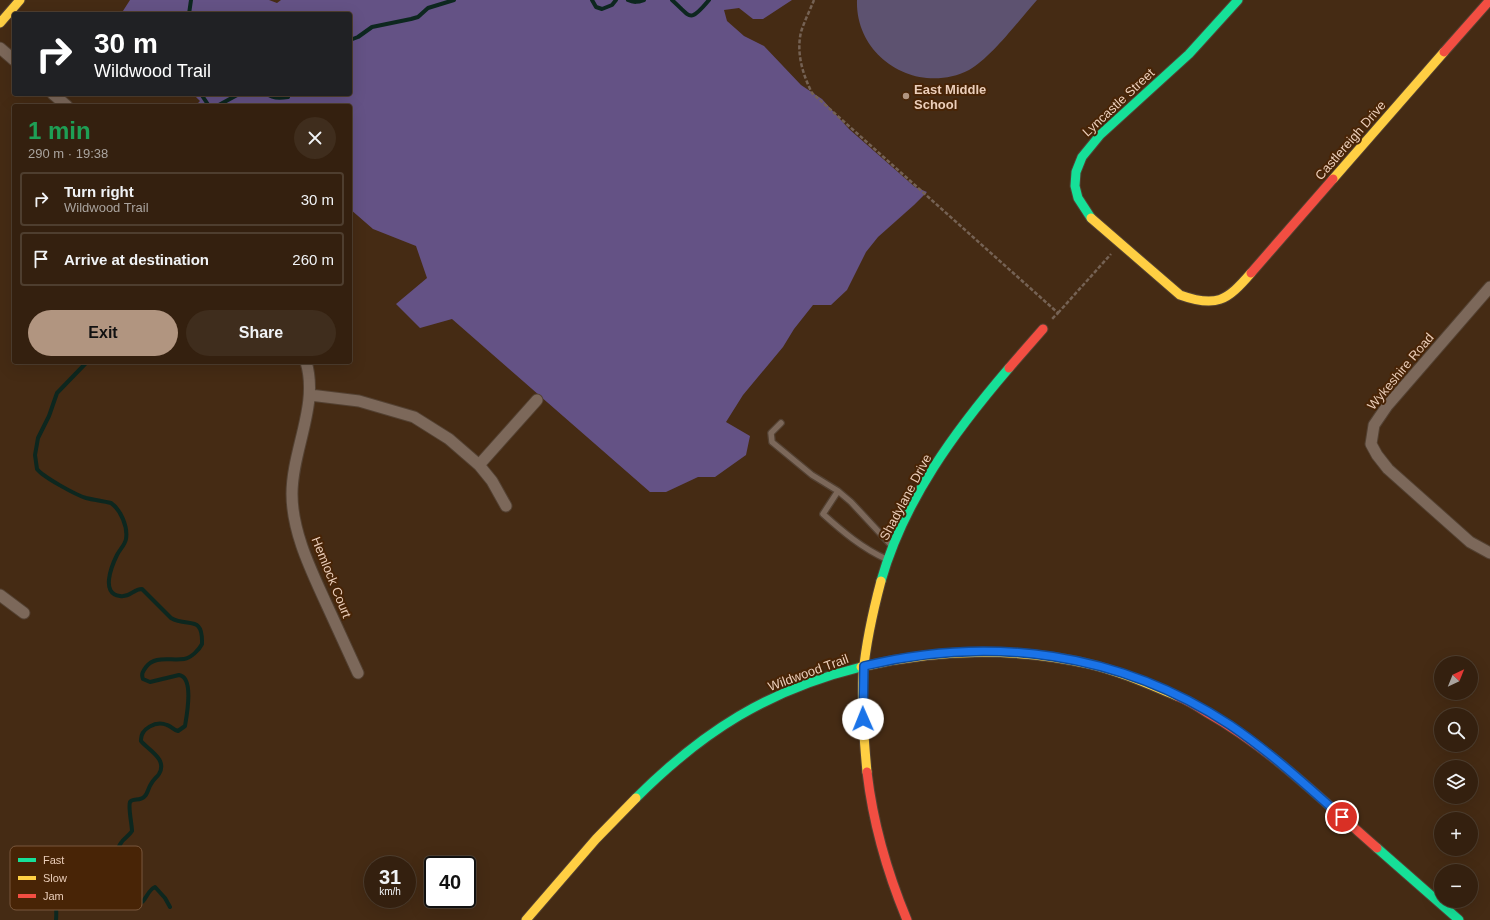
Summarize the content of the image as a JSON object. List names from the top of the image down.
{
  "streets": {
    "street": [
      "Lyncastle Street",
      "Castlereigh Drive",
      "Wykeshire Road",
      "Shadylane Drive",
      "Hemlock Court",
      "Wildwood Trail"
    ]
  },
  "crossings": [
    ["Lyncastle Street", "Castlereigh Drive"],
    ["Shadylane Drive", "Wildwood Trail"]
  ],
  "places": ["East Middle School"],
  "legend": ["Fast", "Slow", "Jam"],
  "north": "top right",
  "page": {
    "turn": ["30 m", "Wildwood Trail"],
    "heading": ["1 min", "290 m · 19:38"],
    "list": [
      {
        "name": "Turn right",
        "note": "Wildwood Trail",
        "value": "30 m"
      },
      {
        "name": "Arrive at destination",
        "value": "260 m"
      }
    ],
    "buttons": ["Exit", "Share"],
    "map_buttons": ["+", "−"],
    "speed": "31 km/h",
    "limit": "40"
  }
}
